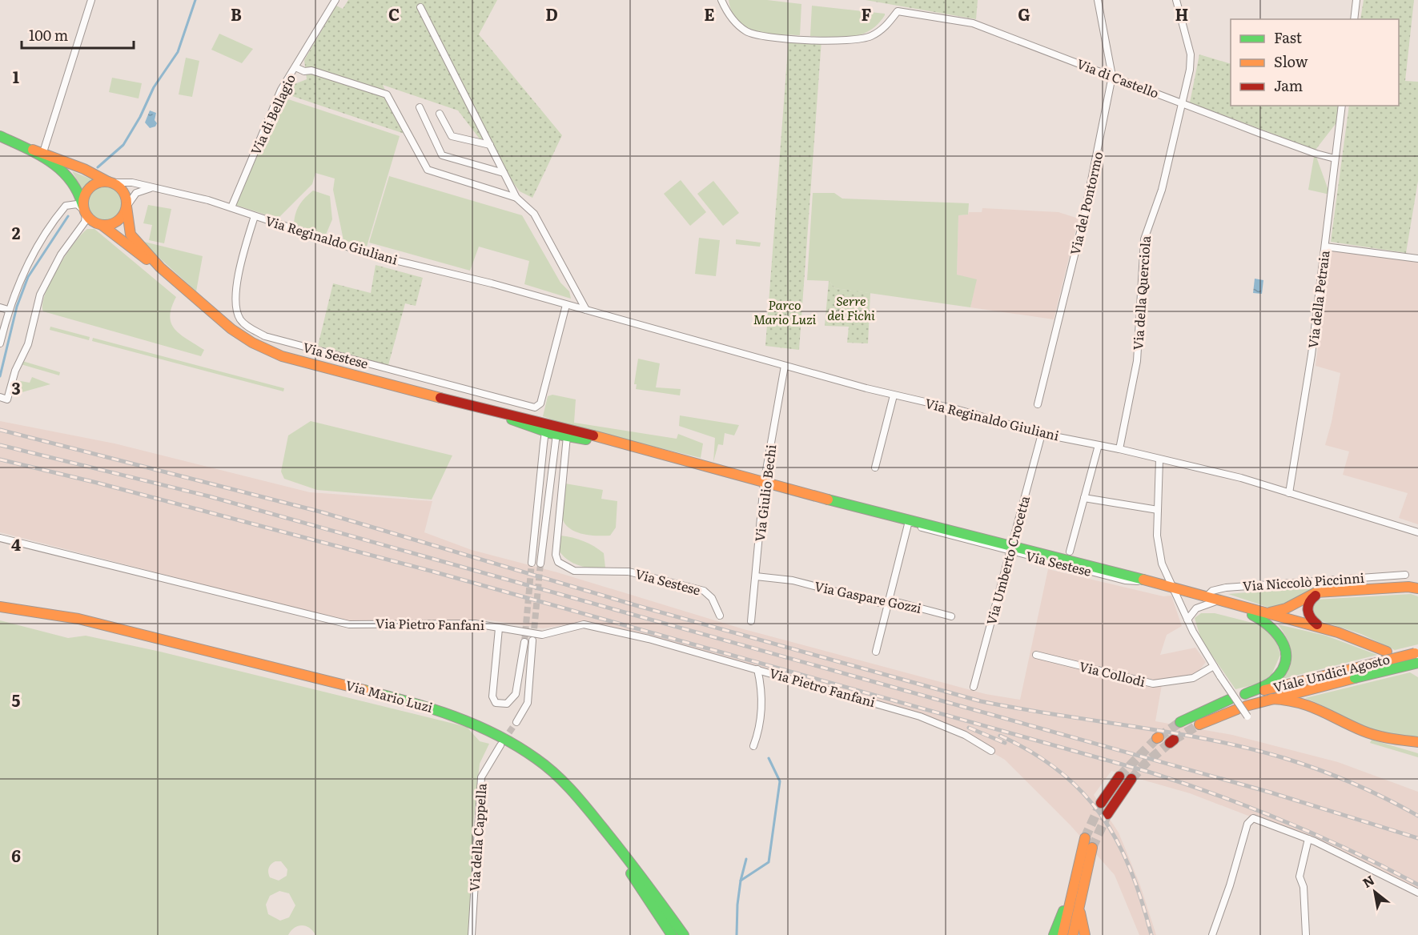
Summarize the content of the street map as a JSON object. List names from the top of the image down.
{
  "streets": {
    "main road": ["Via Sestese", "Viale Undici Agosto", "Via Mario Luzi"],
    "street": [
      "Via di Castello",
      "Via di Bellagio",
      "Via del Pontormo",
      "Via Reginaldo Giuliani",
      "Via della Querciola",
      "Via della Petraia",
      "Via Giulio Bechi",
      "Via Umberto Crocetta",
      "Via Niccolò Piccinni",
      "Via Gaspare Gozzi",
      "Via Pietro Fanfani",
      "Via Collodi",
      "Via della Cappella"
    ]
  },
  "crossings": [
    ["Via di Castello", "Via del Pontormo"],
    ["Via di Castello", "Via della Querciola"],
    ["Via di Castello", "Via della Petraia"],
    ["Via di Bellagio", "Via Reginaldo Giuliani"],
    ["Via Reginaldo Giuliani", "Via della Querciola"],
    ["Via Reginaldo Giuliani", "Via della Petraia"],
    ["Via Reginaldo Giuliani", "Via Sestese"],
    ["Via Reginaldo Giuliani", "Via Giulio Bechi"],
    ["Via Reginaldo Giuliani", "Via Umberto Crocetta"],
    ["Via Sestese", "Via Giulio Bechi"],
    ["Via Sestese", "Via Umberto Crocetta"],
    ["Via Sestese", "Via Niccolò Piccinni"],
    ["Via Sestese", "Viale Undici Agosto"],
    ["Via Giulio Bechi", "Via Gaspare Gozzi"]
  ],
  "parks": ["Serre dei Fichi", "Parco Mario Luzi"],
  "legend": ["Fast", "Slow", "Jam"],
  "scale_bar": "100 m",
  "north": "top left",
  "grid": {
    "columns": [
      "B",
      "C",
      "D",
      "E",
      "F",
      "G",
      "H"
    ],
    "rows": [
      "1",
      "2",
      "3",
      "4",
      "5",
      "6"
    ]
  }
}
